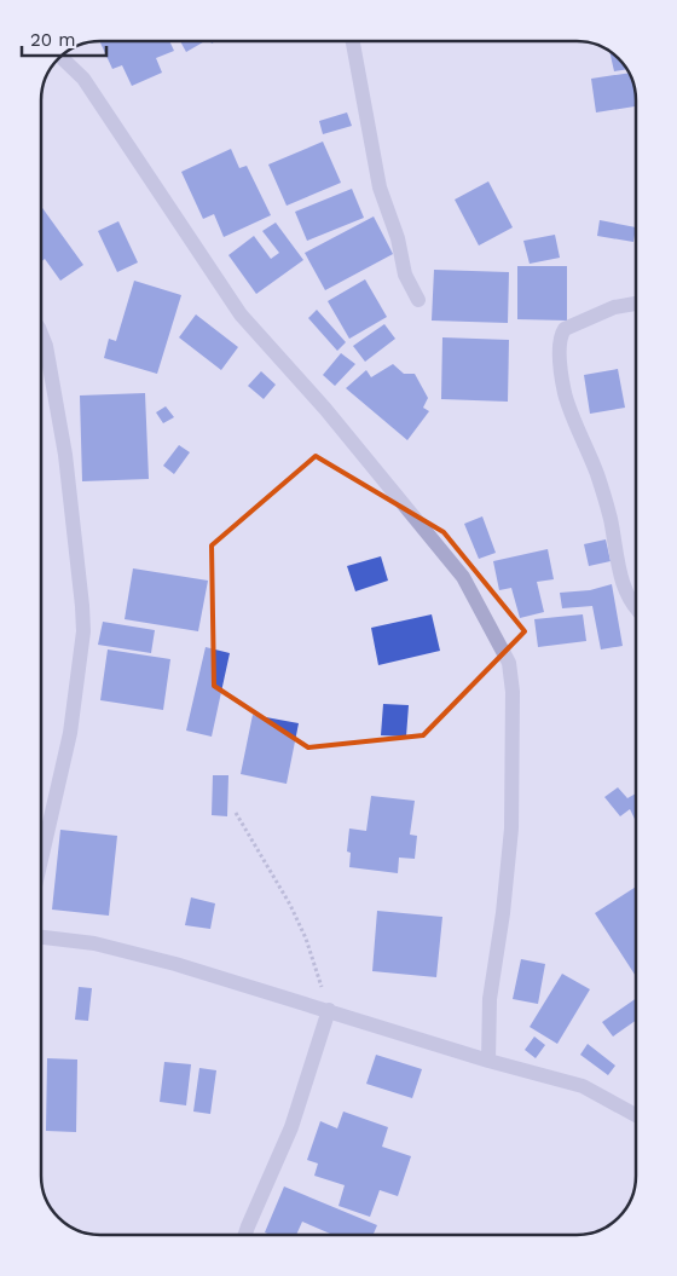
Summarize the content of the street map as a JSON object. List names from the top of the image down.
{
  "scale_bar": "20 m"
}
